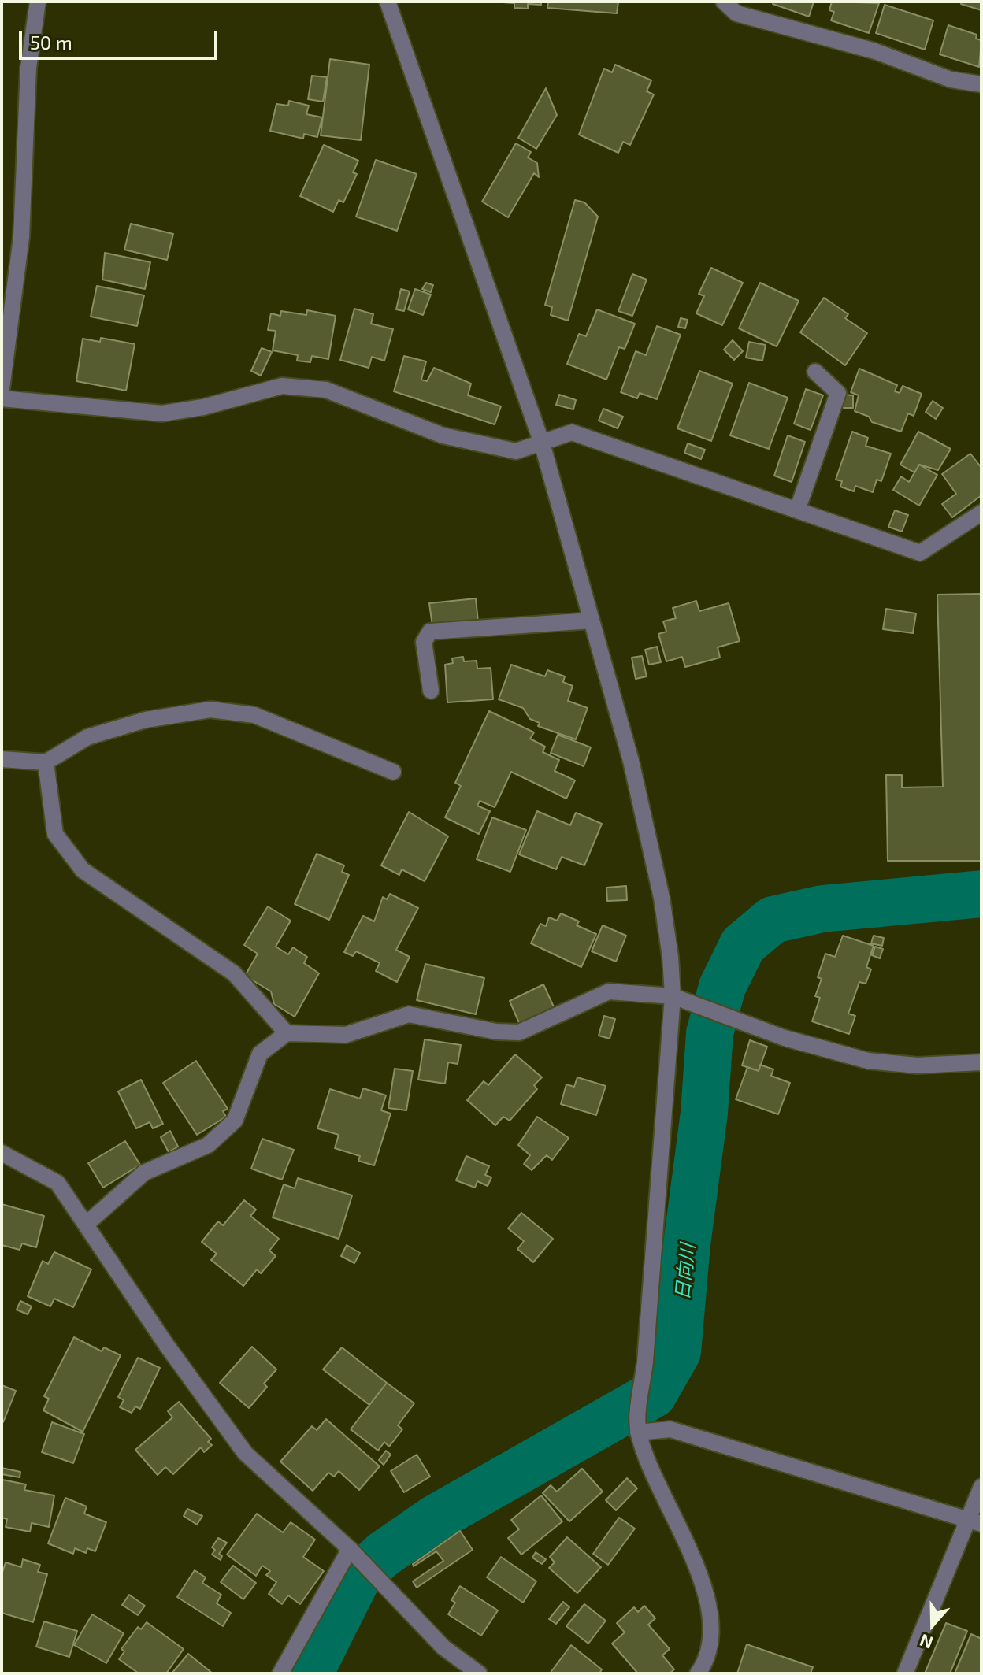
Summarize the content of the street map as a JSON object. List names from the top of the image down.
{
  "water": ["日向川"],
  "scale_bar": "50 m",
  "north": "bottom"
}
